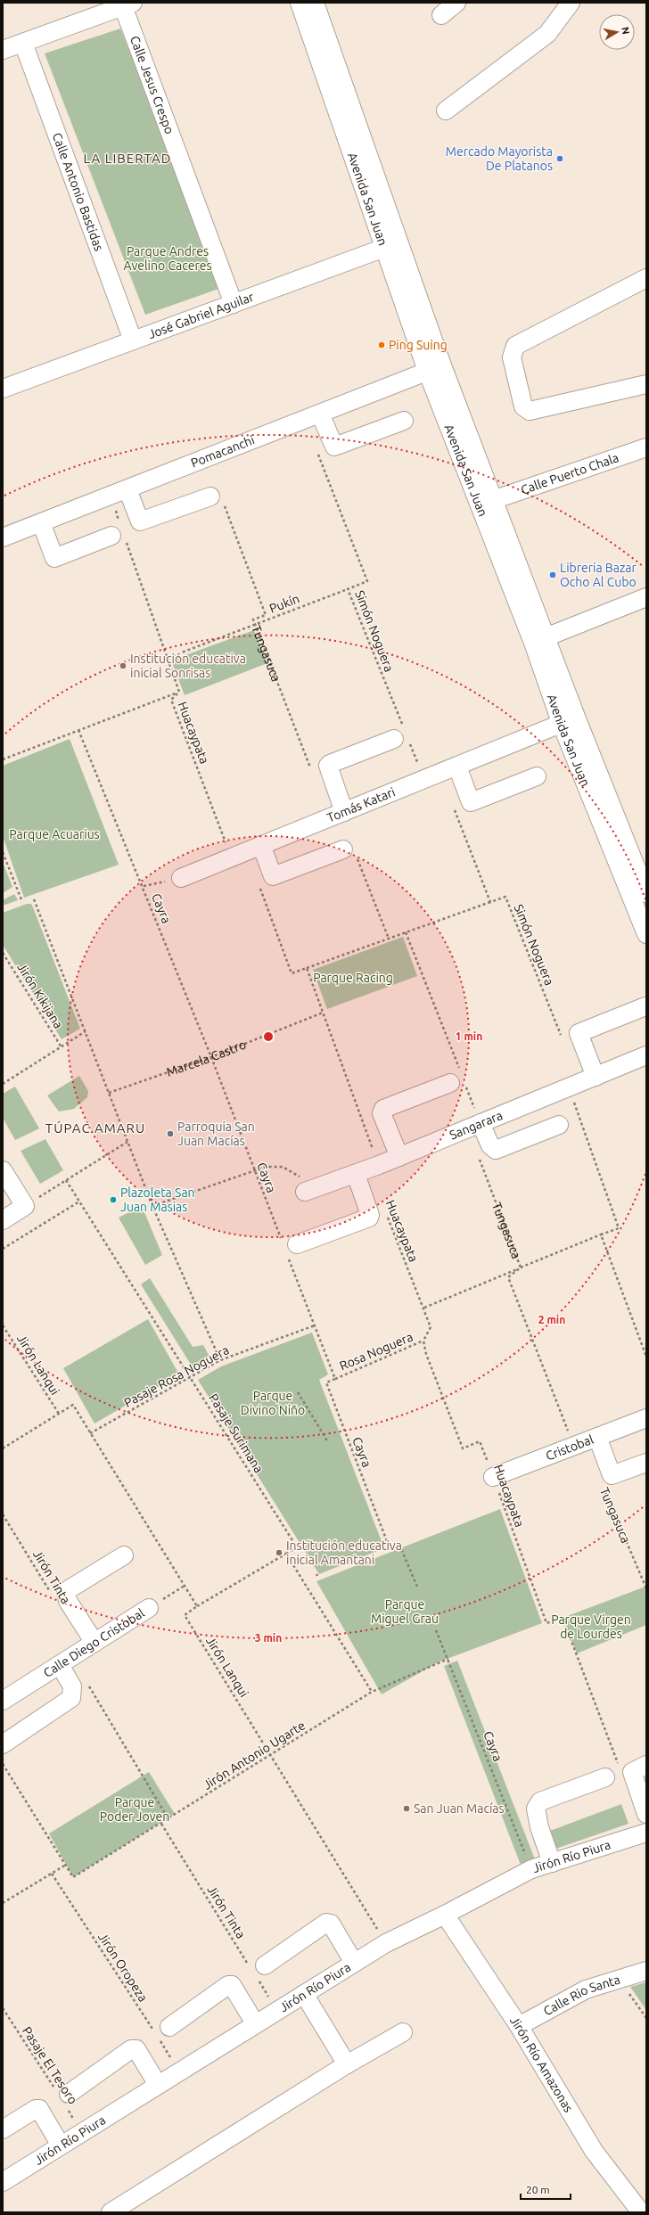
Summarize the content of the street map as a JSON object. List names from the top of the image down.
{
  "streets": {
    "street": [
      "Calle Jesus Crespo",
      "Calle Antonio Bastidas",
      "Avenida San Juan",
      "José Gabriel Aguilar",
      "Pomacanchi",
      "Calle Puerto Chala",
      "Tomás Katari",
      "Sangarara",
      "Cristobal",
      "Calle Diego Cristobal",
      "Jirón Río Piura",
      "Calle Rio Santa",
      "Jirón Río Amazonas"
    ],
    "path": [
      "Pukín",
      "Simón Noguera",
      "Tungasuca",
      "Huacaypata",
      "Cayra",
      "Jirón Kikijana",
      "Marcela Castro",
      "Rosa Noguera",
      "Jirón Lanqui",
      "Pasaje Rosa Noguera",
      "Pasaje Surimana",
      "Jirón Tinta",
      "Jirón Antonio Ugarte",
      "Jirón Oropeza",
      "Pasaje El Tesoro"
    ]
  },
  "crossings": [
    ["Calle Jesus Crespo", "José Gabriel Aguilar"],
    ["Calle Antonio Bastidas", "José Gabriel Aguilar"],
    ["Avenida San Juan", "José Gabriel Aguilar"],
    ["Avenida San Juan", "Pomacanchi"],
    ["Avenida San Juan", "Calle Puerto Chala"],
    ["Avenida San Juan", "Tomás Katari"],
    ["Pomacanchi", "Huacaypata"],
    ["Pukín", "Simón Noguera"],
    ["Pukín", "Tungasuca"],
    ["Pukín", "Huacaypata"],
    ["Simón Noguera", "Tomás Katari"],
    ["Tungasuca", "Cristobal"],
    ["Huacaypata", "Tomás Katari"],
    ["Huacaypata", "Rosa Noguera"],
    ["Huacaypata", "Cristobal"],
    ["Cayra", "Marcela Castro"],
    ["Cayra", "Rosa Noguera"],
    ["Cayra", "Pasaje Rosa Noguera"],
    ["Cayra", "Jirón Antonio Ugarte"],
    ["Cayra", "Jirón Río Piura"],
    ["Jirón Lanqui", "Pasaje Rosa Noguera"],
    ["Jirón Lanqui", "Pasaje Surimana"],
    ["Jirón Lanqui", "Calle Diego Cristobal"],
    ["Jirón Lanqui", "Jirón Antonio Ugarte"],
    ["Jirón Lanqui", "Jirón Río Piura"],
    ["Pasaje Rosa Noguera", "Pasaje Surimana"],
    ["Jirón Tinta", "Jirón Antonio Ugarte"],
    ["Jirón Tinta", "Jirón Río Piura"],
    ["Jirón Río Piura", "Jirón Oropeza"],
    ["Jirón Río Piura", "Jirón Río Amazonas"],
    ["Jirón Río Piura", "Pasaje El Tesoro"],
    ["Calle Rio Santa", "Jirón Río Amazonas"]
  ],
  "districts": ["LA LIBERTAD", "TÚPAC AMARU"],
  "parks": [
    "Parque Andres Avelino Caceres",
    "Parque Acuarius",
    "Parque Racing",
    "Parque Divino Niño",
    "Parque Miguel Grau",
    "Parque Virgen de Lourdes",
    "Parque Poder Joven"
  ],
  "places": [
    "Mercado Mayorista De Platanos",
    "Ping Suing",
    "Libreria Bazar Ocho Al Cubo",
    "Institución educativa inicial Sonrisas",
    "Parroquia San Juan Macías",
    "Plazoleta San Juan Masias",
    "Institución educativa inicial Amantani",
    "San Juan Macías"
  ],
  "scale_bar": "20 m",
  "north": "right",
  "rings": ["1 min", "2 min", "3 min"]
}
